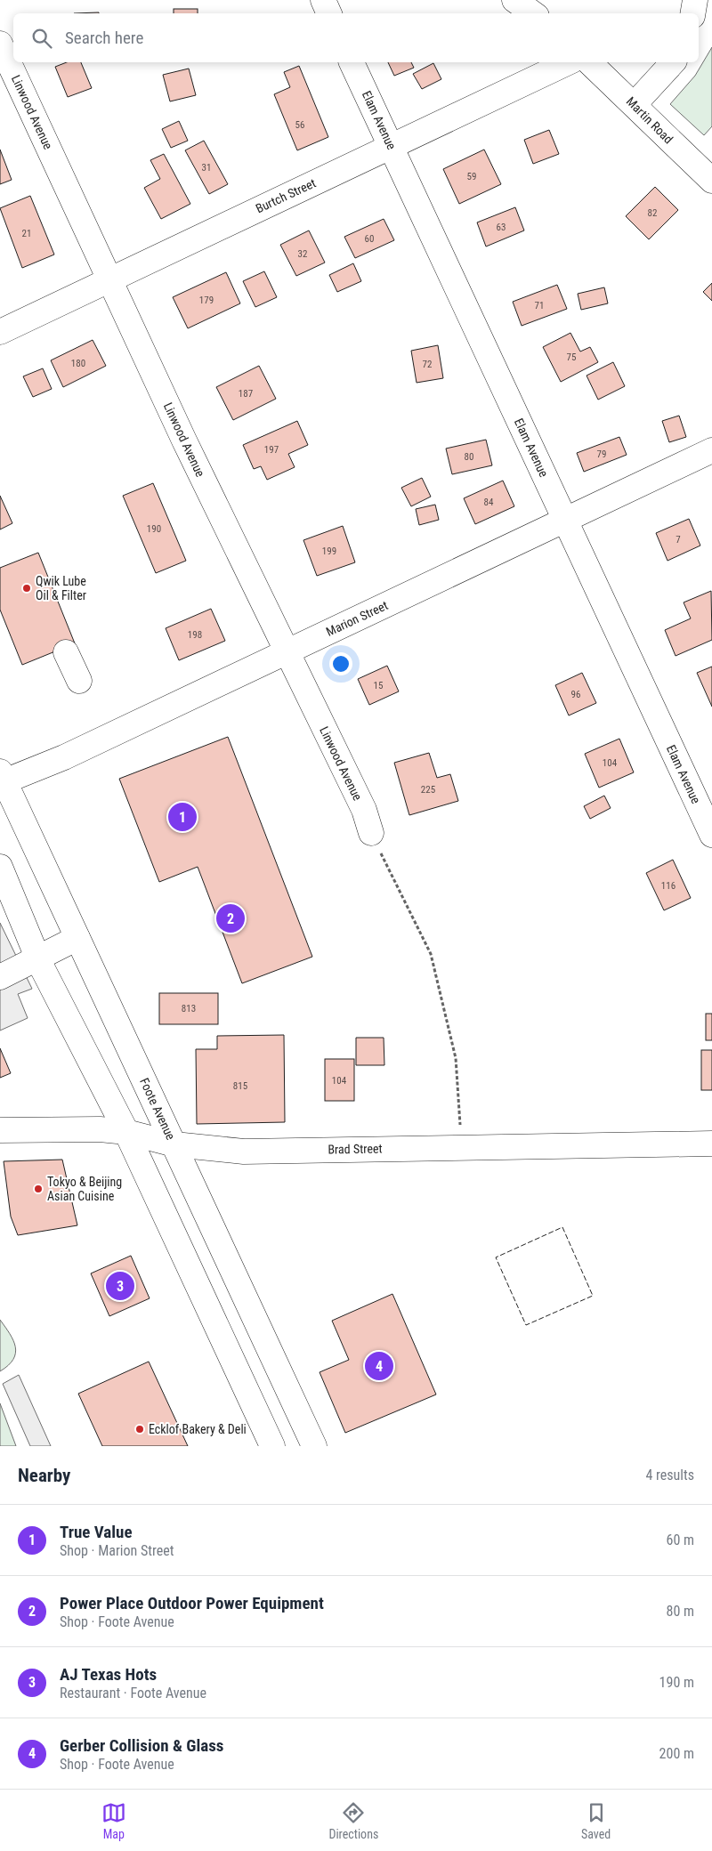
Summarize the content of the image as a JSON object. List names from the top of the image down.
{
  "streets": {
    "main road": [
      "Linwood Avenue",
      "Elam Avenue",
      "Martin Road",
      "Burtch Street",
      "Marion Street",
      "Foote Avenue",
      "Brad Street"
    ]
  },
  "crossings": [
    ["Linwood Avenue", "Burtch Street"],
    ["Linwood Avenue", "Marion Street"],
    ["Elam Avenue", "Burtch Street"],
    ["Elam Avenue", "Marion Street"],
    ["Marion Street", "Foote Avenue"],
    ["Foote Avenue", "Brad Street"]
  ],
  "places": ["Qwik Lube Oil & Filter", "Tokyo & Beijing Asian Cuisine", "Ecklof Bakery & Deli"],
  "house_numbers": [
    "56",
    "31",
    "59",
    "82",
    "63",
    "21",
    "60",
    "32",
    "179",
    "71",
    "75",
    "180",
    "72",
    "187",
    "197",
    "79",
    "80",
    "84",
    "190",
    "7",
    "199",
    "198",
    "15",
    "96",
    "104",
    "225",
    "116",
    "813",
    "104",
    "815"
  ],
  "page": {
    "search": "Search here",
    "pins": [
      "1",
      "2",
      "3",
      "4"
    ],
    "heading": ["Nearby", "4 results"],
    "list": [
      {
        "mark": "1",
        "name": "True Value",
        "note": "Shop · Marion Street",
        "value": "60 m"
      },
      {
        "mark": "2",
        "name": "Power Place Outdoor Power Equipment",
        "note": "Shop · Foote Avenue",
        "value": "80 m"
      },
      {
        "mark": "3",
        "name": "AJ Texas Hots",
        "note": "Restaurant · Foote Avenue",
        "value": "190 m"
      },
      {
        "mark": "4",
        "name": "Gerber Collision & Glass",
        "note": "Shop · Foote Avenue",
        "value": "200 m"
      }
    ],
    "nav": ["Map", "Directions", "Saved"]
  }
}
